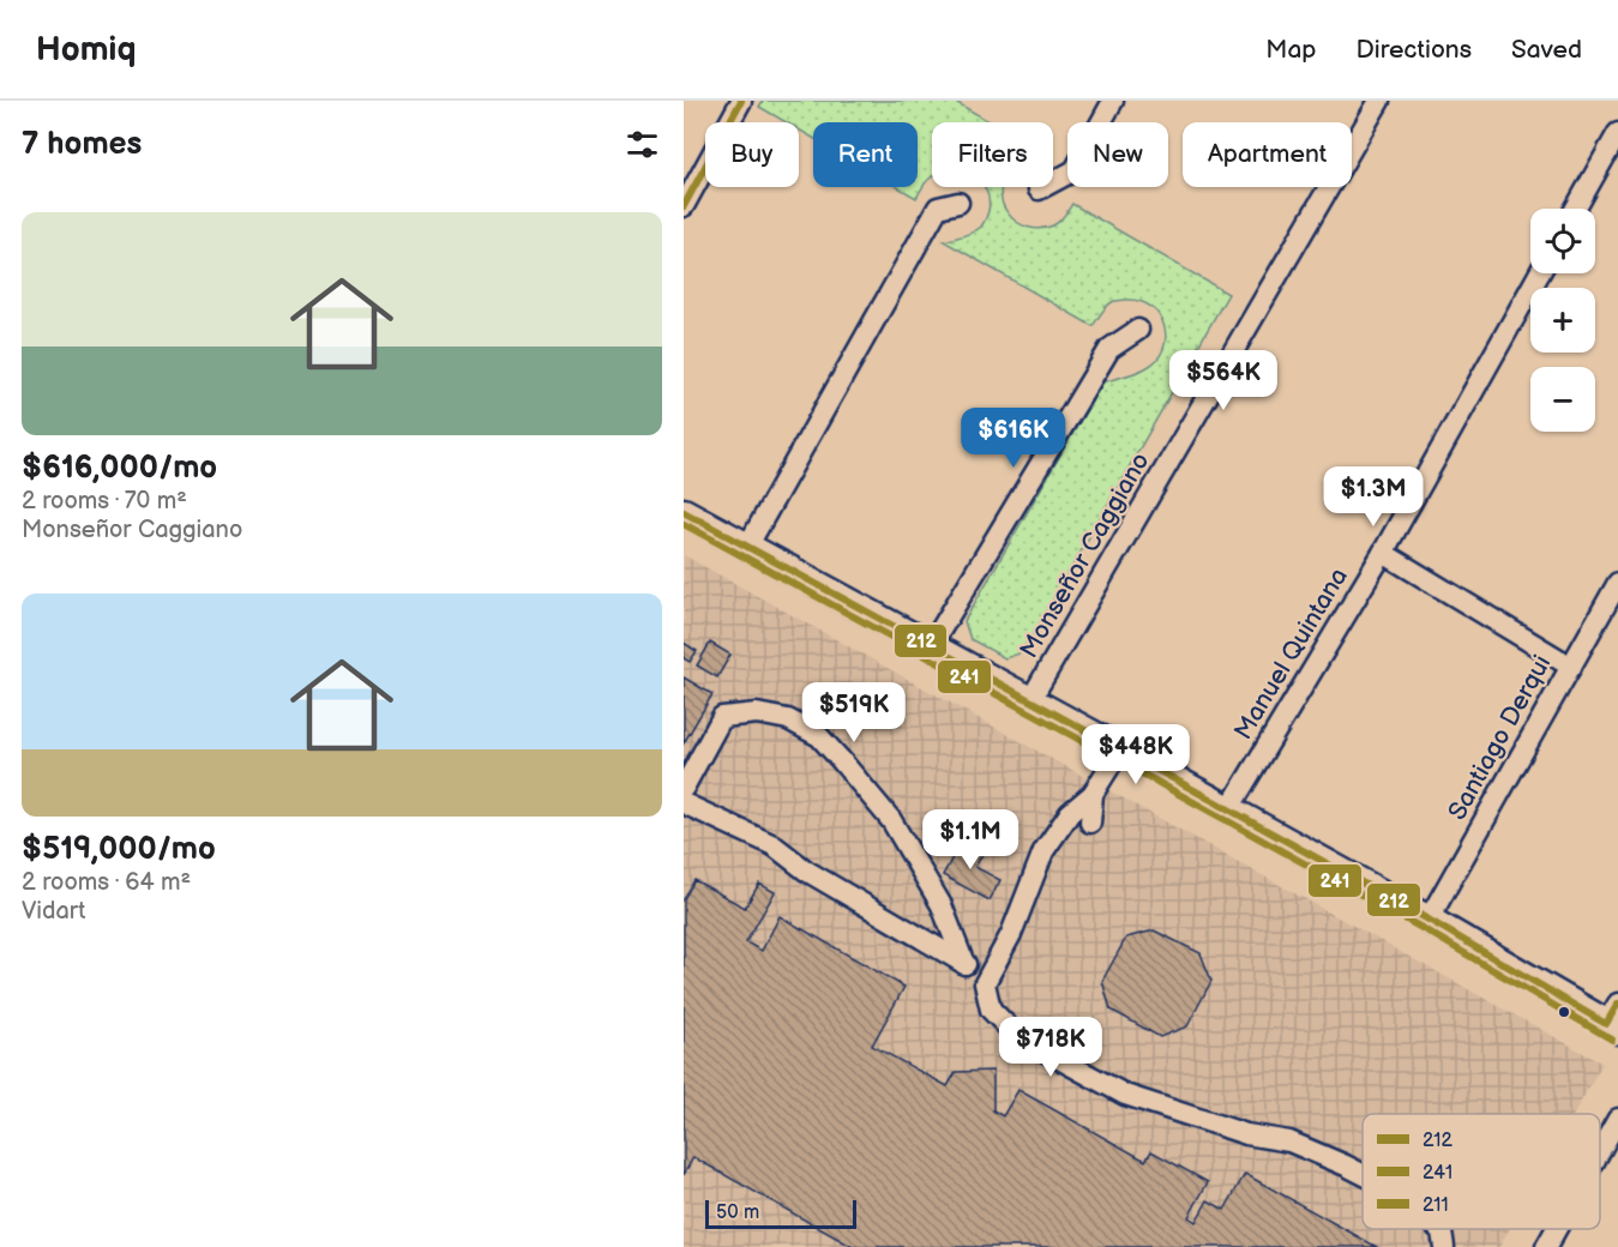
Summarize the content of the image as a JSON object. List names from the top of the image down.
{
  "streets": {
    "street": ["Monseñor Caggiano", "Manuel Quintana", "Santiago Derqui"]
  },
  "lines": ["transit line 211", "transit line 212", "transit line 241"],
  "legend": ["212", "241", "211"],
  "scale_bar": "50 m",
  "page": {
    "header": "Homiq",
    "nav": ["Map", "Directions", "Saved"],
    "heading": "7 homes",
    "chip": [
      "Buy",
      "Rent",
      "Filters",
      "New",
      "Apartment"
    ],
    "list": [
      {
        "name": "$616,000/mo",
        "note": "2 rooms · 70 m² · Monseñor Caggiano"
      },
      {
        "name": "$519,000/mo",
        "note": "2 rooms · 64 m² · Vidart"
      }
    ],
    "map_buttons": ["+", "−"],
    "price": [
      "$564K",
      "$616K",
      "$1.3M",
      "$519K",
      "$448K",
      "$1.1M",
      "$718K"
    ],
    "scale": "50 m"
  }
}
